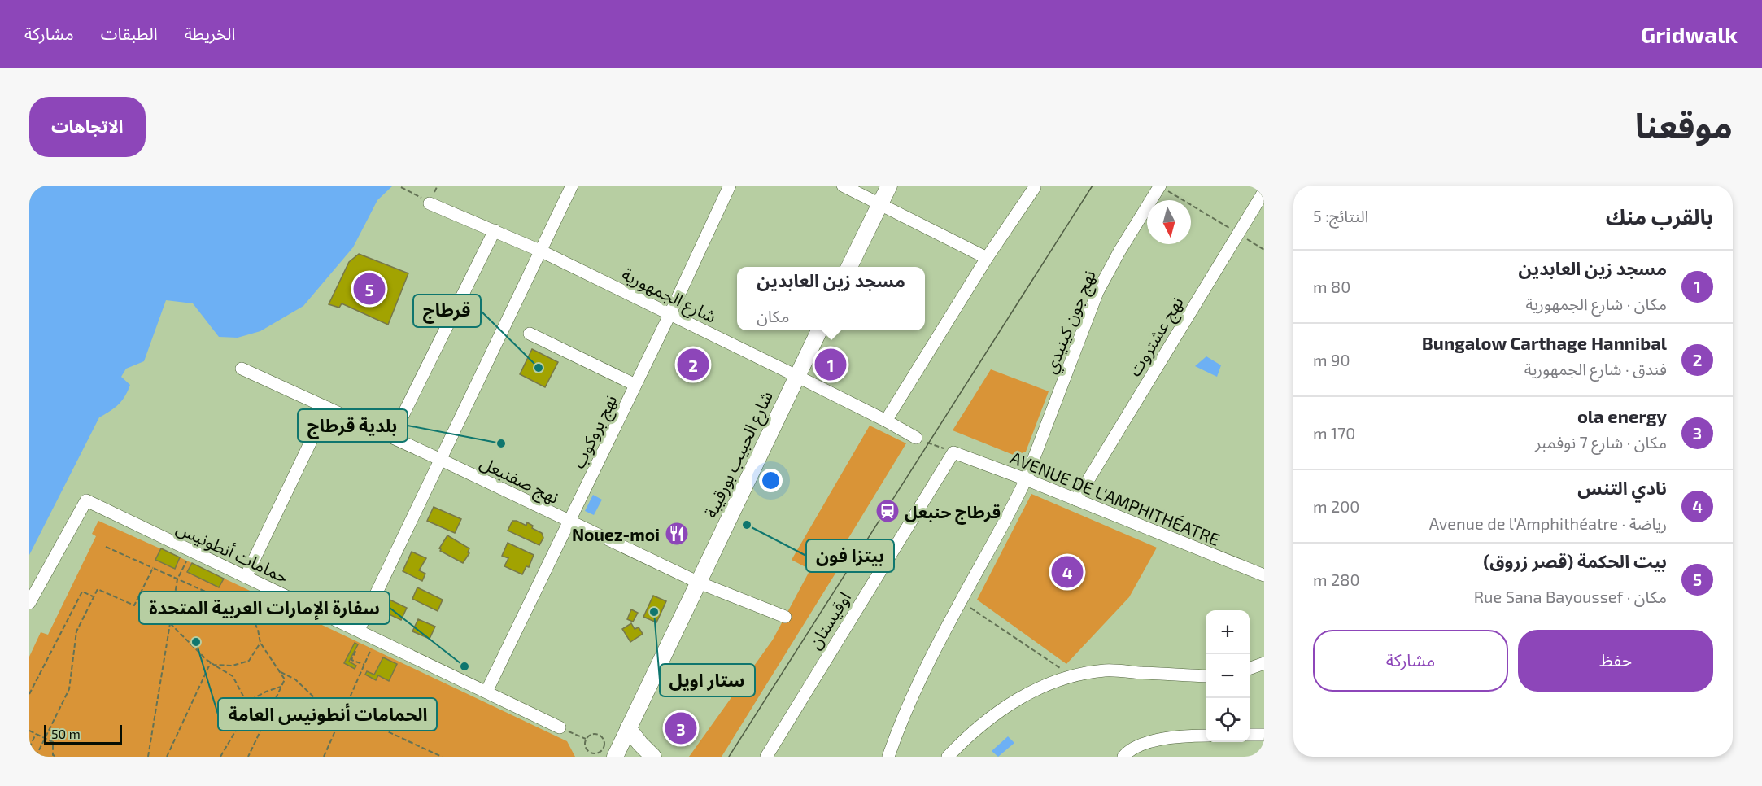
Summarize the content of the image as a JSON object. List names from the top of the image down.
{
  "streets": {
    "main road": ["شارع الحبيب بورقيبة"],
    "street": [
      "شارع الجمهورية",
      "نهج جون كينيدي",
      "نهج عشتروت",
      "نهج بروكوب",
      "نهج صفنبعل",
      "AVENUE DE L'AMPHITHÉATRE",
      "حمامات أنطونيس",
      "اوقيستان"
    ]
  },
  "crossings": [
    ["شارع الجمهورية", "نهج بروكوب"],
    ["شارع الجمهورية", "شارع الحبيب بورقيبة"],
    ["نهج جون كينيدي", "AVENUE DE L'AMPHITHÉATRE"],
    ["نهج عشتروت", "AVENUE DE L'AMPHITHÉATRE"],
    ["نهج بروكوب", "نهج صفنبعل"],
    ["نهج بروكوب", "حمامات أنطونيس"],
    ["شارع الحبيب بورقيبة", "نهج صفنبعل"],
    ["AVENUE DE L'AMPHITHÉATRE", "اوقيستان"]
  ],
  "places": {
    "other": [
      "قرطاج",
      "بلدية قرطاج",
      "بيتزا فون",
      "ستار اويل",
      "الحمامات أنطونيس العامة",
      "سفارة الإمارات العربية المتحدة"
    ],
    "station": ["قرطاج حنبعل"],
    "restaurant": ["Nouez-moi"]
  },
  "scale_bar": "50 m",
  "north": "bottom",
  "page": {
    "header": "Gridwalk",
    "nav": ["الخريطة", "الطبقات", "مشاركة"],
    "title": "موقعنا",
    "buttons": [
      "الاتجاهات",
      ["حفظ", "مشاركة"]
    ],
    "heading": ["بالقرب منك", "النتائج: 5"],
    "list": [
      {
        "mark": "1",
        "name": "مسجد زين العابدين",
        "note": "مكان · شارع الجمهورية",
        "value": "80 m"
      },
      {
        "mark": "2",
        "name": "Bungalow Carthage Hannibal",
        "note": "فندق · شارع الجمهورية",
        "value": "90 m"
      },
      {
        "mark": "3",
        "name": "ola energy",
        "note": "مكان · شارع 7 نوفمبر",
        "value": "170 m"
      },
      {
        "mark": "4",
        "name": "نادي التنس",
        "note": "رياضة · Avenue de l'Amphithéatre",
        "value": "200 m"
      },
      {
        "mark": "5",
        "name": "بيت الحكمة (قصر زروق)",
        "note": "مكان · Rue Sana Bayoussef",
        "value": "280 m"
      }
    ],
    "popup": ["مسجد زين العابدين", "مكان"],
    "pins": [
      "5",
      "1",
      "2",
      "4",
      "3"
    ],
    "map_buttons": ["+", "−"],
    "scale": "50 m"
  }
}
